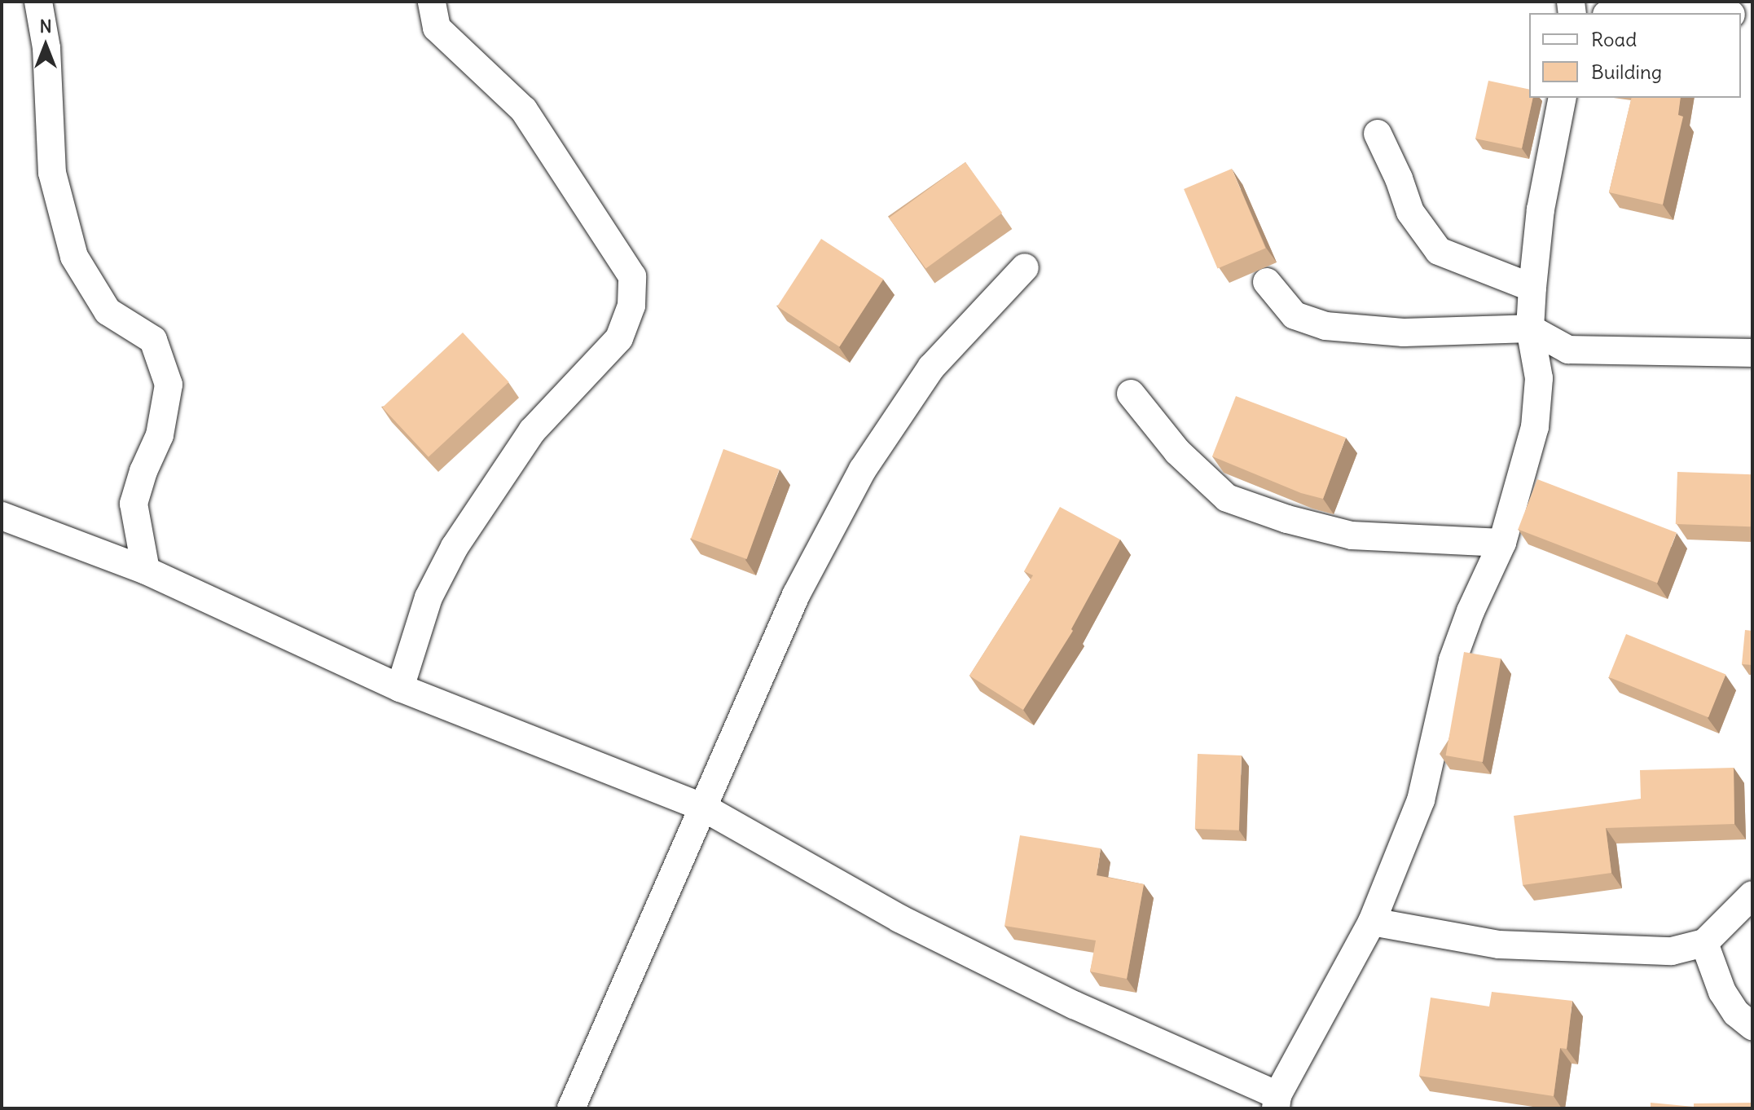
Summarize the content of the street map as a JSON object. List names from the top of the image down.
{
  "legend": ["Road", "Building"],
  "north": "top"
}
